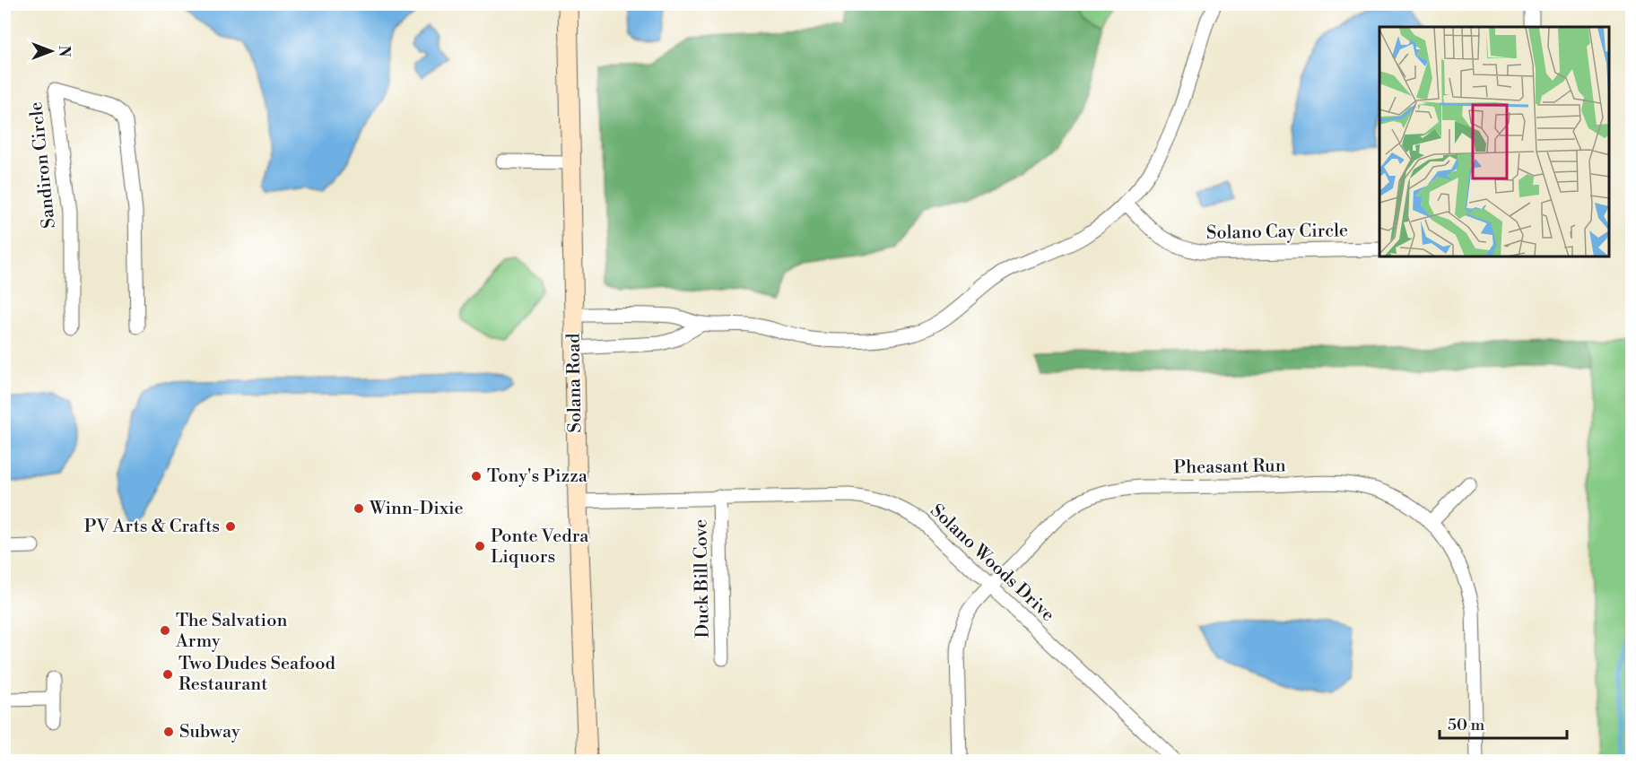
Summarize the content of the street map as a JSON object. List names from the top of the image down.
{
  "streets": {
    "street": [
      "Sandiron Circle",
      "Solano Cay Circle",
      "Solana Road",
      "Pheasant Run",
      "Solano Woods Drive",
      "Duck Bill Cove"
    ]
  },
  "crossings": [
    ["Solana Road", "Solano Woods Drive"],
    ["Pheasant Run", "Solano Woods Drive"],
    ["Solano Woods Drive", "Duck Bill Cove"]
  ],
  "places": [
    "Tony's Pizza",
    "Winn-Dixie",
    "PV Arts & Crafts",
    "Ponte Vedra Liquors",
    "The Salvation Army",
    "Two Dudes Seafood Restaurant",
    "Subway"
  ],
  "scale_bar": "50 m",
  "north": "right"
}
